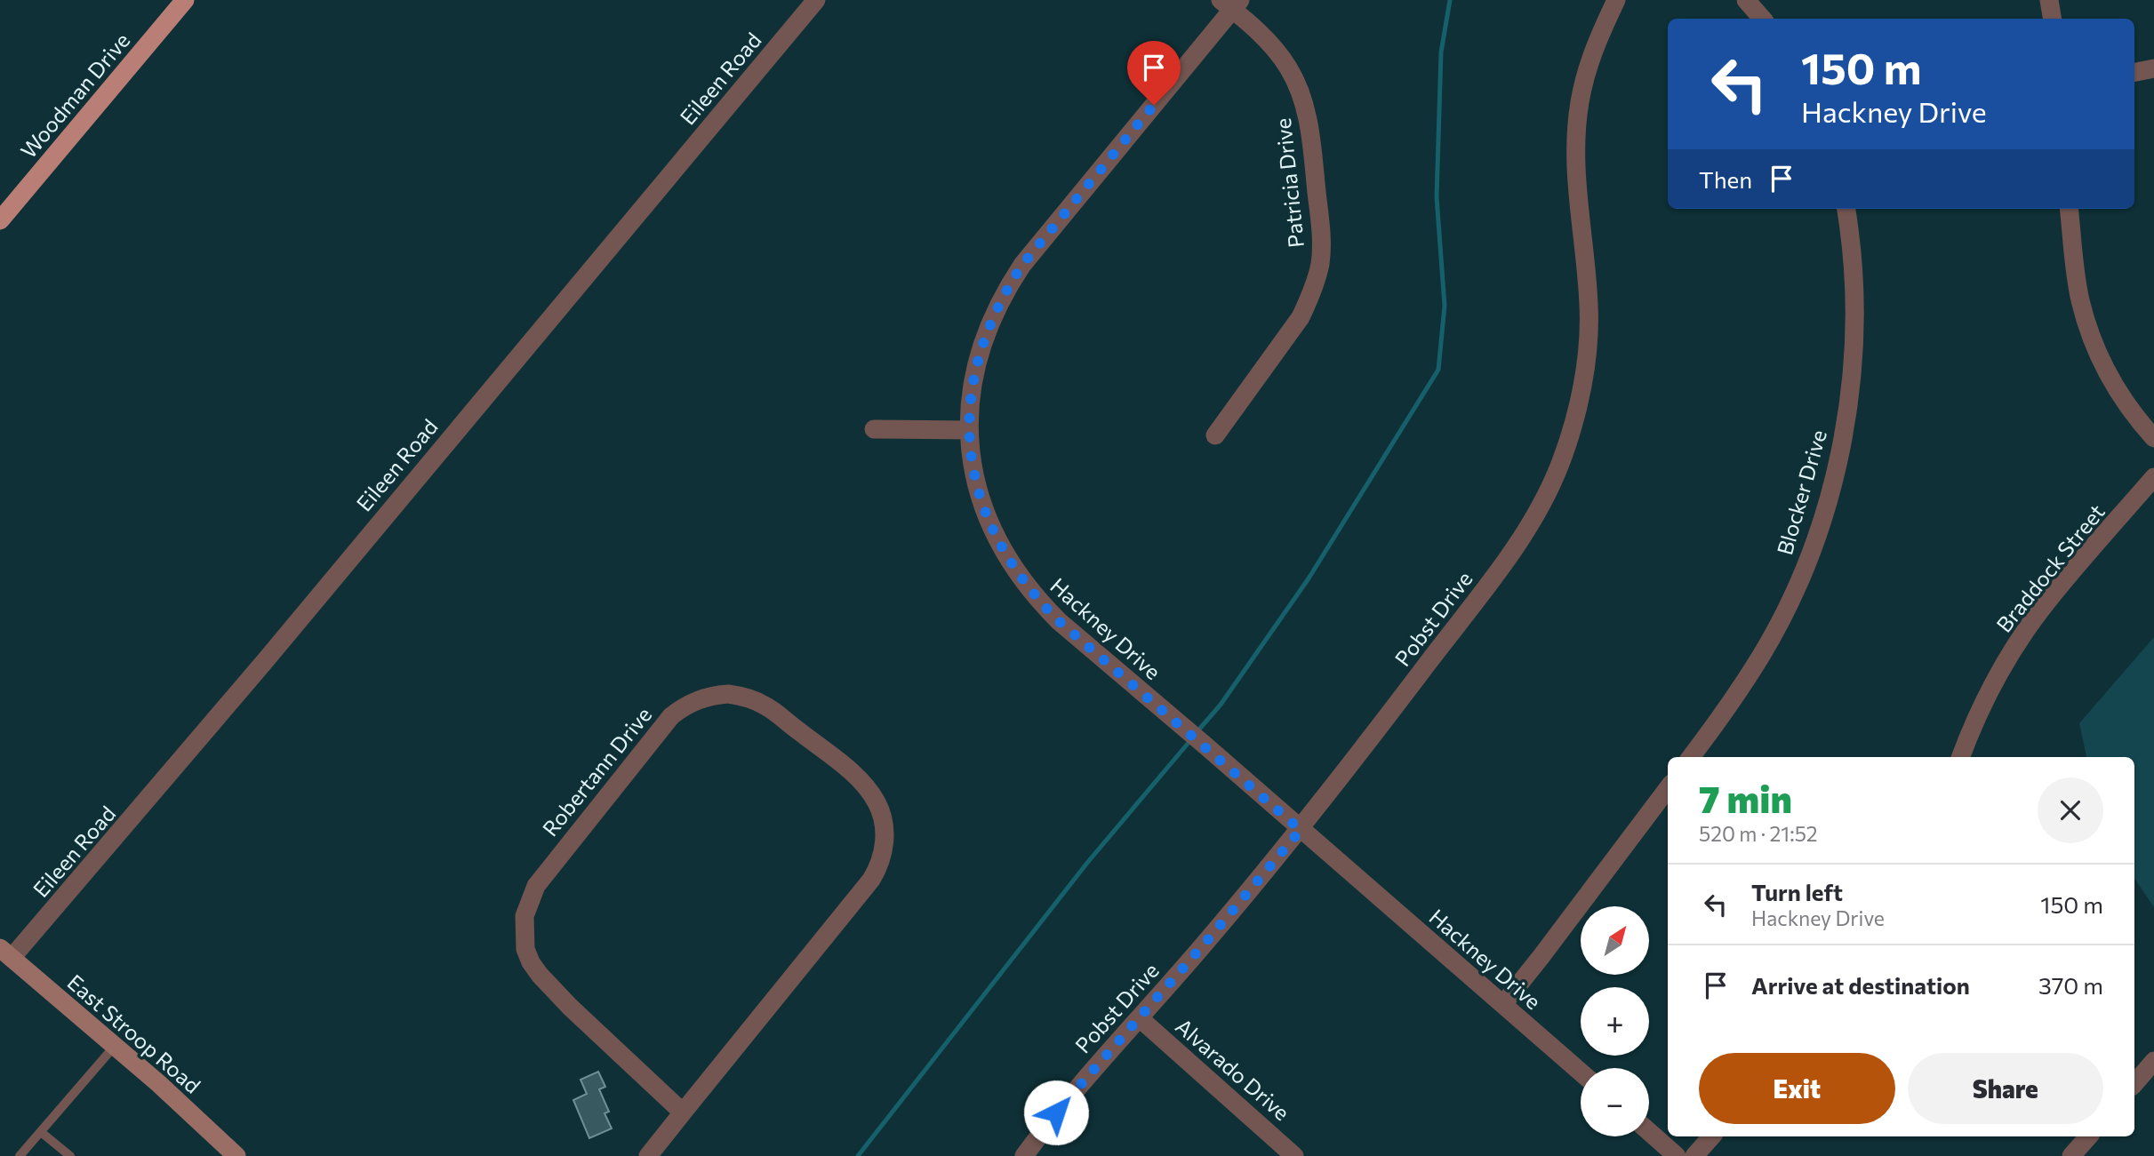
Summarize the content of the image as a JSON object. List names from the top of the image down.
{
  "streets": {
    "main road": ["Woodman Drive", "East Stroop Road"],
    "street": [
      "Eileen Road",
      "Patricia Drive",
      "Blocker Drive",
      "Braddock Street",
      "Pobst Drive",
      "Hackney Drive",
      "Robertann Drive",
      "Alvarado Drive"
    ]
  },
  "crossings": [
    ["Eileen Road", "East Stroop Road"],
    ["Patricia Drive", "Hackney Drive"],
    ["Pobst Drive", "Hackney Drive"],
    ["Pobst Drive", "Alvarado Drive"]
  ],
  "north": "top right",
  "page": {
    "turn": ["150 m", "Hackney Drive"],
    "then": "Then",
    "heading": ["7 min", "520 m · 21:52"],
    "list": [
      {
        "name": "Turn left",
        "note": "Hackney Drive",
        "value": "150 m"
      },
      {
        "name": "Arrive at destination",
        "value": "370 m"
      }
    ],
    "map_buttons": ["+", "−"],
    "buttons": ["Exit", "Share"]
  }
}
